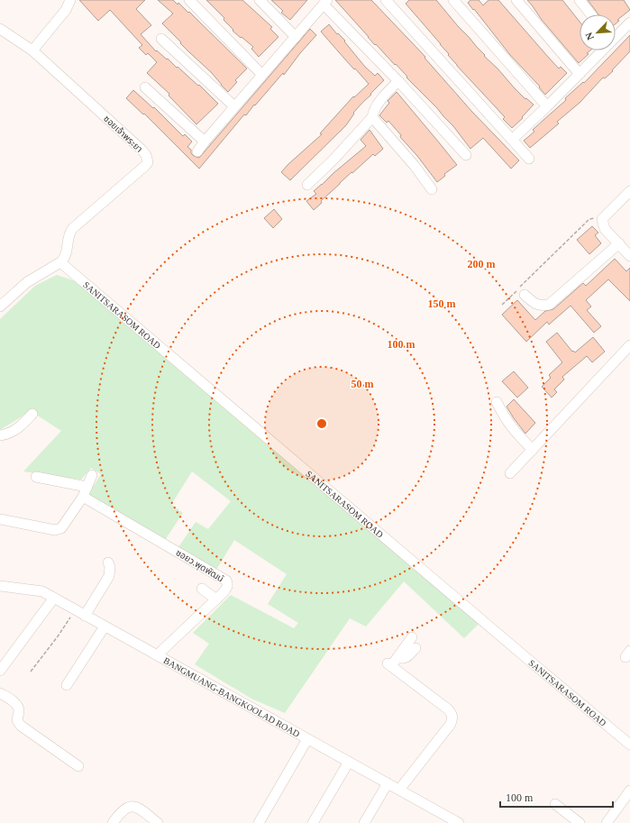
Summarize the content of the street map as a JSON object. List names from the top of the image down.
{
  "streets": {
    "street": [
      "ซอยเจ้าพระยา",
      "SANITSARASOM ROAD",
      "ซอยว.พุดพัฒน์",
      "BANGMUANG-BANGKOOLAD ROAD"
    ]
  },
  "crossings": [
    ["ซอยเจ้าพระยา", "SANITSARASOM ROAD"],
    ["ซอยว.พุดพัฒน์", "BANGMUANG-BANGKOOLAD ROAD"]
  ],
  "scale_bar": "100 m",
  "north": "bottom left",
  "rings": [
    "200 m",
    "150 m",
    "100 m",
    "50 m"
  ]
}
